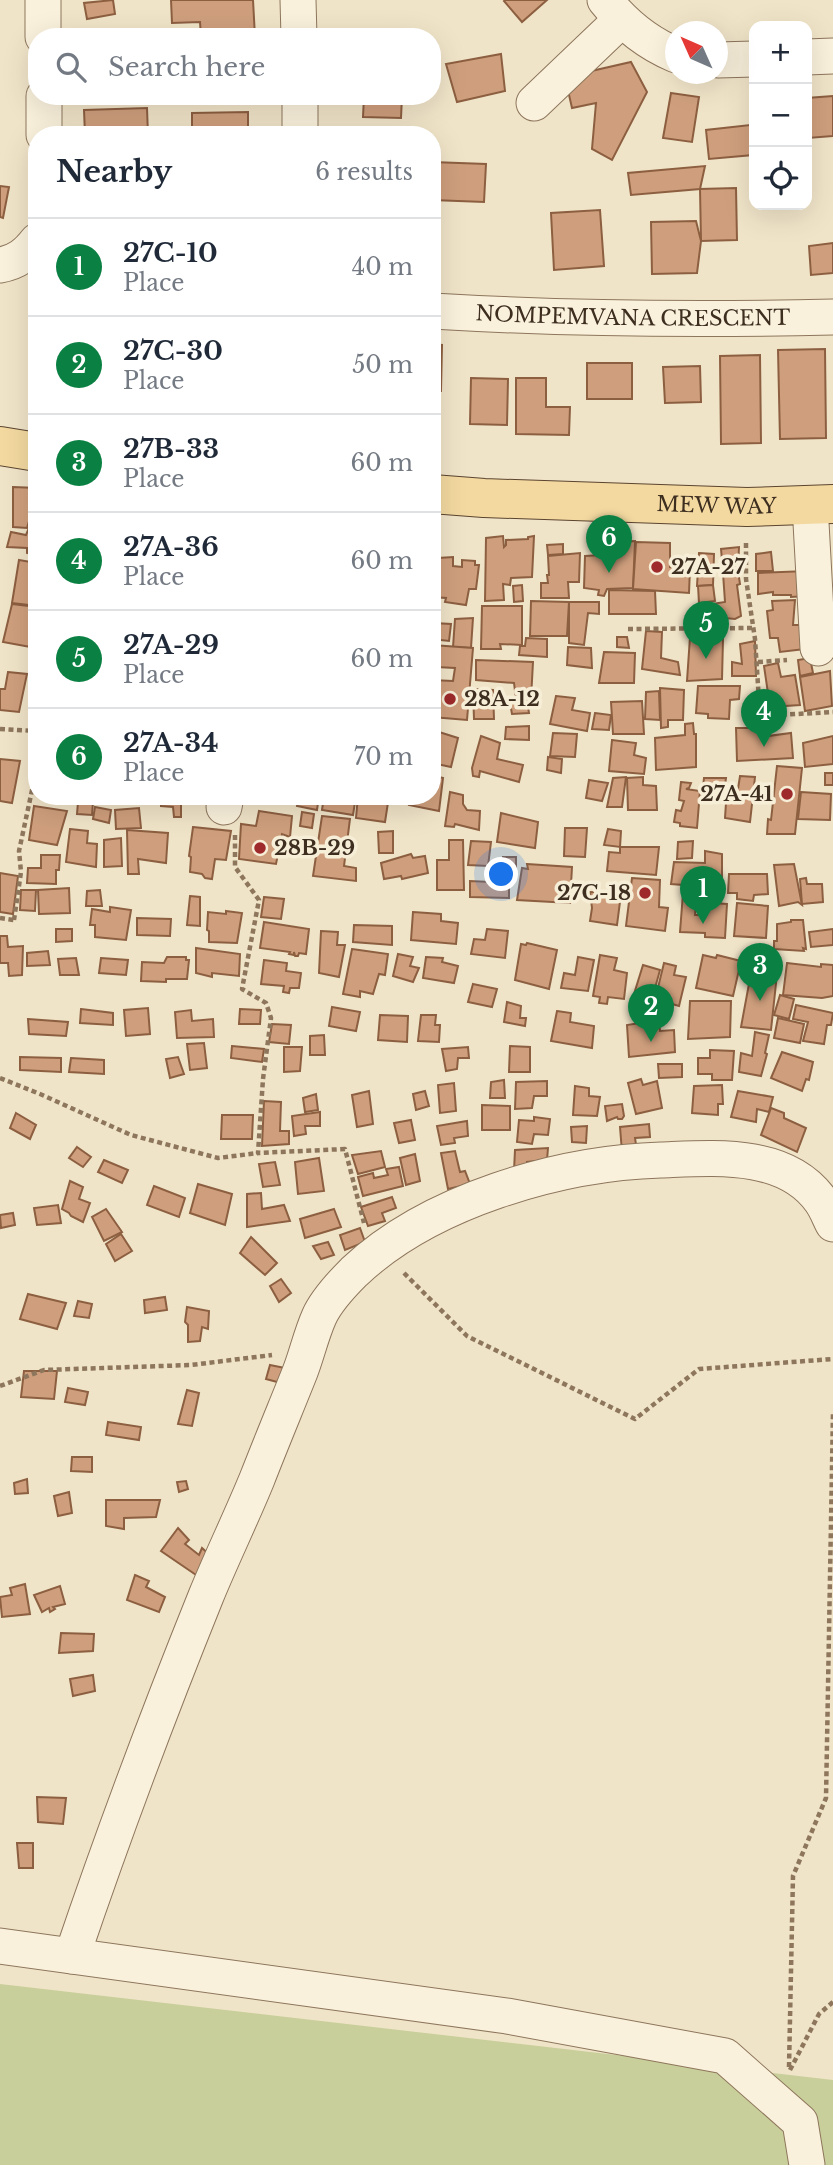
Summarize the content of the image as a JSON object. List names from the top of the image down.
{
  "streets": {
    "main road": ["MEW WAY"],
    "street": ["NOMPEMVANA CRESCENT"]
  },
  "places": [
    "27A-27",
    "28A-12",
    "27A-41",
    "28B-29",
    "27C-18"
  ],
  "north": "top left",
  "page": {
    "map_buttons": ["+", "−"],
    "search": "Search here",
    "heading": ["Nearby", "6 results"],
    "list": [
      {
        "mark": "1",
        "name": "27C-10",
        "note": "Place",
        "value": "40 m"
      },
      {
        "mark": "2",
        "name": "27C-30",
        "note": "Place",
        "value": "50 m"
      },
      {
        "mark": "3",
        "name": "27B-33",
        "note": "Place",
        "value": "60 m"
      },
      {
        "mark": "4",
        "name": "27A-36",
        "note": "Place",
        "value": "60 m"
      },
      {
        "mark": "5",
        "name": "27A-29",
        "note": "Place",
        "value": "60 m"
      },
      {
        "mark": "6",
        "name": "27A-34",
        "note": "Place",
        "value": "70 m"
      }
    ],
    "pins": [
      "6",
      "5",
      "4",
      "1",
      "3",
      "2"
    ]
  }
}
